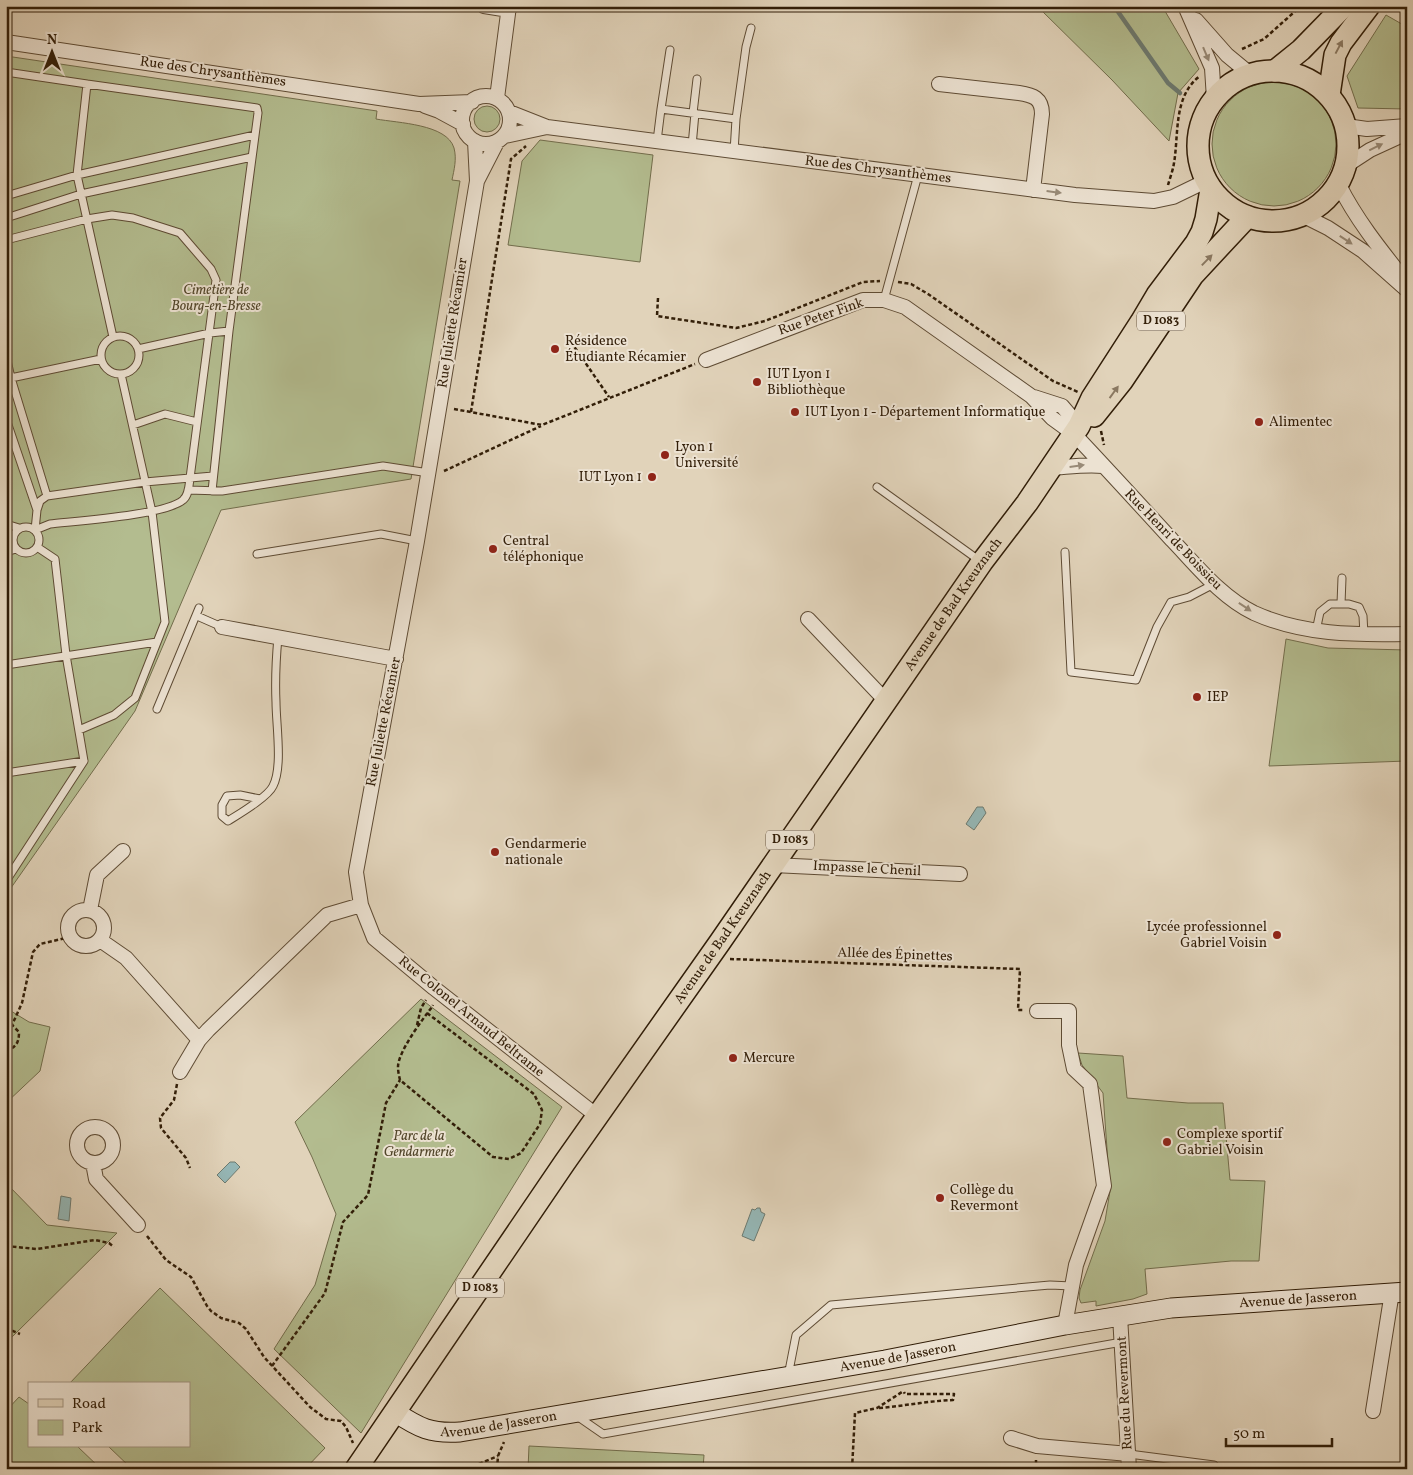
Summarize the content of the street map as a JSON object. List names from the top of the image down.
{
  "streets": {
    "main road": ["D 1083", "Avenue de Bad Kreuznach", "Avenue de Jasseron"],
    "street": [
      "Rue des Chrysanthèmes",
      "Rue Peter Fink",
      "Rue Juliette Récamier",
      "Rue Henri de Boissieu",
      "Impasse le Chenil",
      "Rue Colonel Arnaud Beltrame",
      "Rue du Revermont"
    ],
    "path": ["Allée des Épinettes"]
  },
  "crossings": [
    ["Rue des Chrysanthèmes", "Rue Juliette Récamier"],
    ["Rue des Chrysanthèmes", "Avenue de Bad Kreuznach"],
    ["Rue Peter Fink", "Rue Henri de Boissieu"],
    ["Rue Peter Fink", "Avenue de Bad Kreuznach"],
    ["Rue Juliette Récamier", "Rue Colonel Arnaud Beltrame"],
    ["Rue Henri de Boissieu", "Avenue de Bad Kreuznach"],
    ["Avenue de Bad Kreuznach", "Impasse le Chenil"],
    ["Avenue de Bad Kreuznach", "Allée des Épinettes"],
    ["Avenue de Bad Kreuznach", "Rue Colonel Arnaud Beltrame"],
    ["Avenue de Bad Kreuznach", "Avenue de Jasseron"],
    ["Avenue de Jasseron", "Rue du Revermont"]
  ],
  "parks": ["Cimetière de Bourg-en-Bresse", "Parc de la Gendarmerie"],
  "places": [
    "Résidence Étudiante Récamier",
    "IUT Lyon 1 Bibliothèque",
    "IUT Lyon 1 - Département Informatique",
    "Alimentec",
    "Lyon 1 Université",
    "IUT Lyon 1",
    "Central téléphonique",
    "IEP",
    "Gendarmerie nationale",
    "Lycée professionnel Gabriel Voisin",
    "Mercure",
    "Complexe sportif Gabriel Voisin",
    "Collège du Revermont"
  ],
  "legend": ["Road", "Park"],
  "scale_bar": "50 m",
  "north": "top"
}
